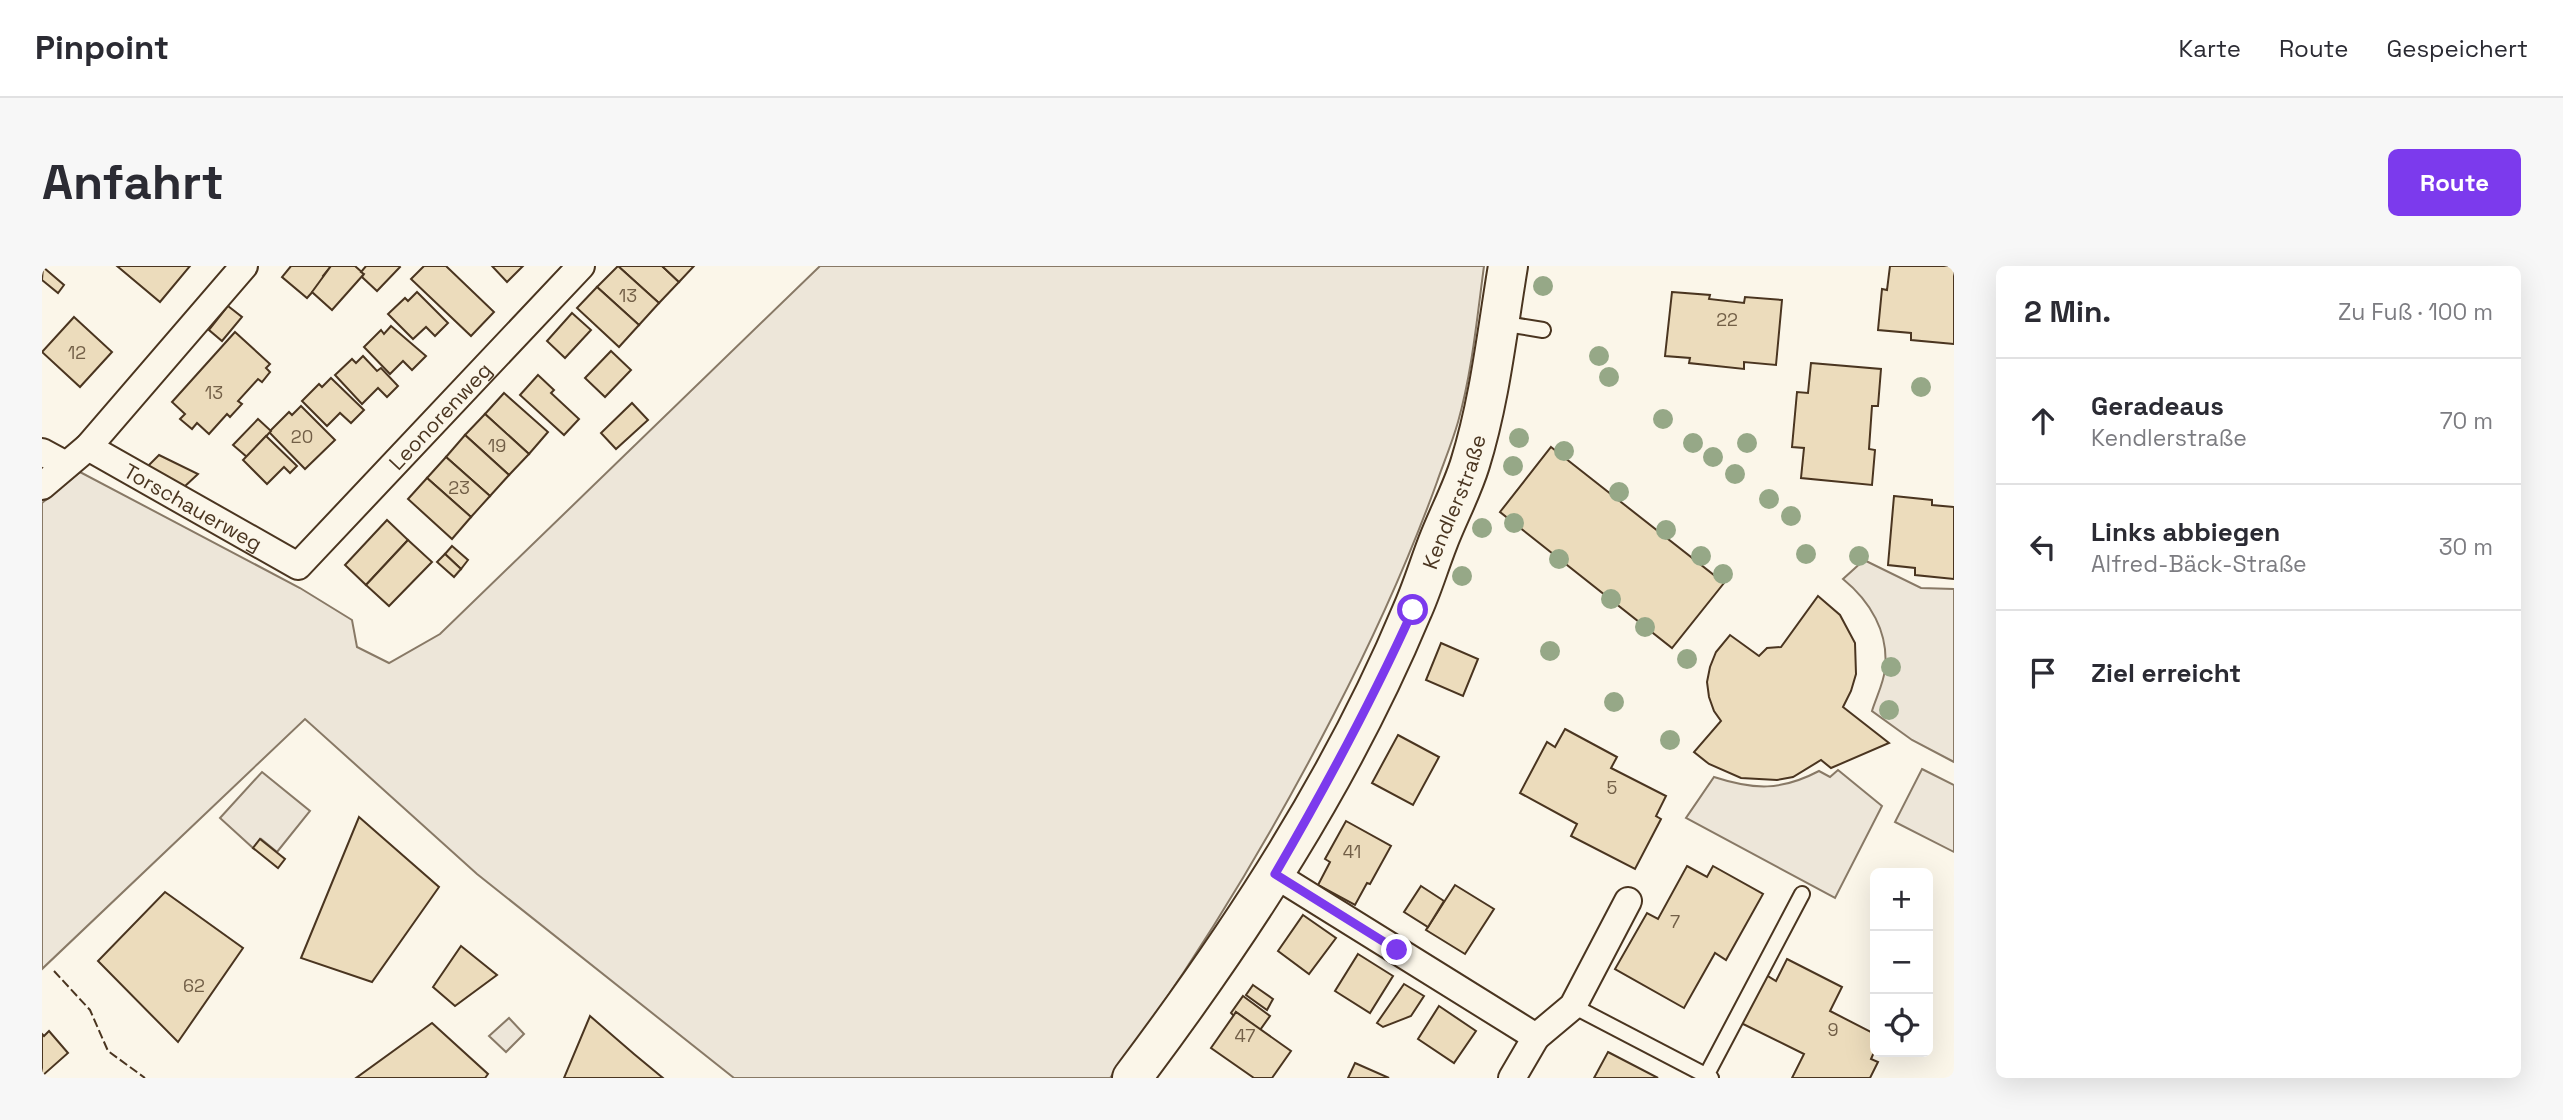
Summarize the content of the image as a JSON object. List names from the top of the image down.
{
  "streets": {
    "street": ["Leonorenweg", "Kendlerstraße", "Torschauerweg"]
  },
  "crossings": [
    ["Leonorenweg", "Torschauerweg"]
  ],
  "house_numbers": [
    "13",
    "22",
    "12",
    "13",
    "20",
    "19",
    "23",
    "5",
    "41",
    "7",
    "62",
    "9",
    "47"
  ],
  "page": {
    "header": "Pinpoint",
    "nav": ["Karte", "Route", "Gespeichert"],
    "buttons": "Route",
    "title": "Anfahrt",
    "heading": ["2 Min.", "Zu Fuß · 100 m"],
    "list": [
      ["Geradeaus", "Kendlerstraße", "70 m"],
      ["Links abbiegen", "Alfred-Bäck-Straße", "30 m"],
      "Ziel erreicht"
    ],
    "map_buttons": ["+", "−"]
  }
}
